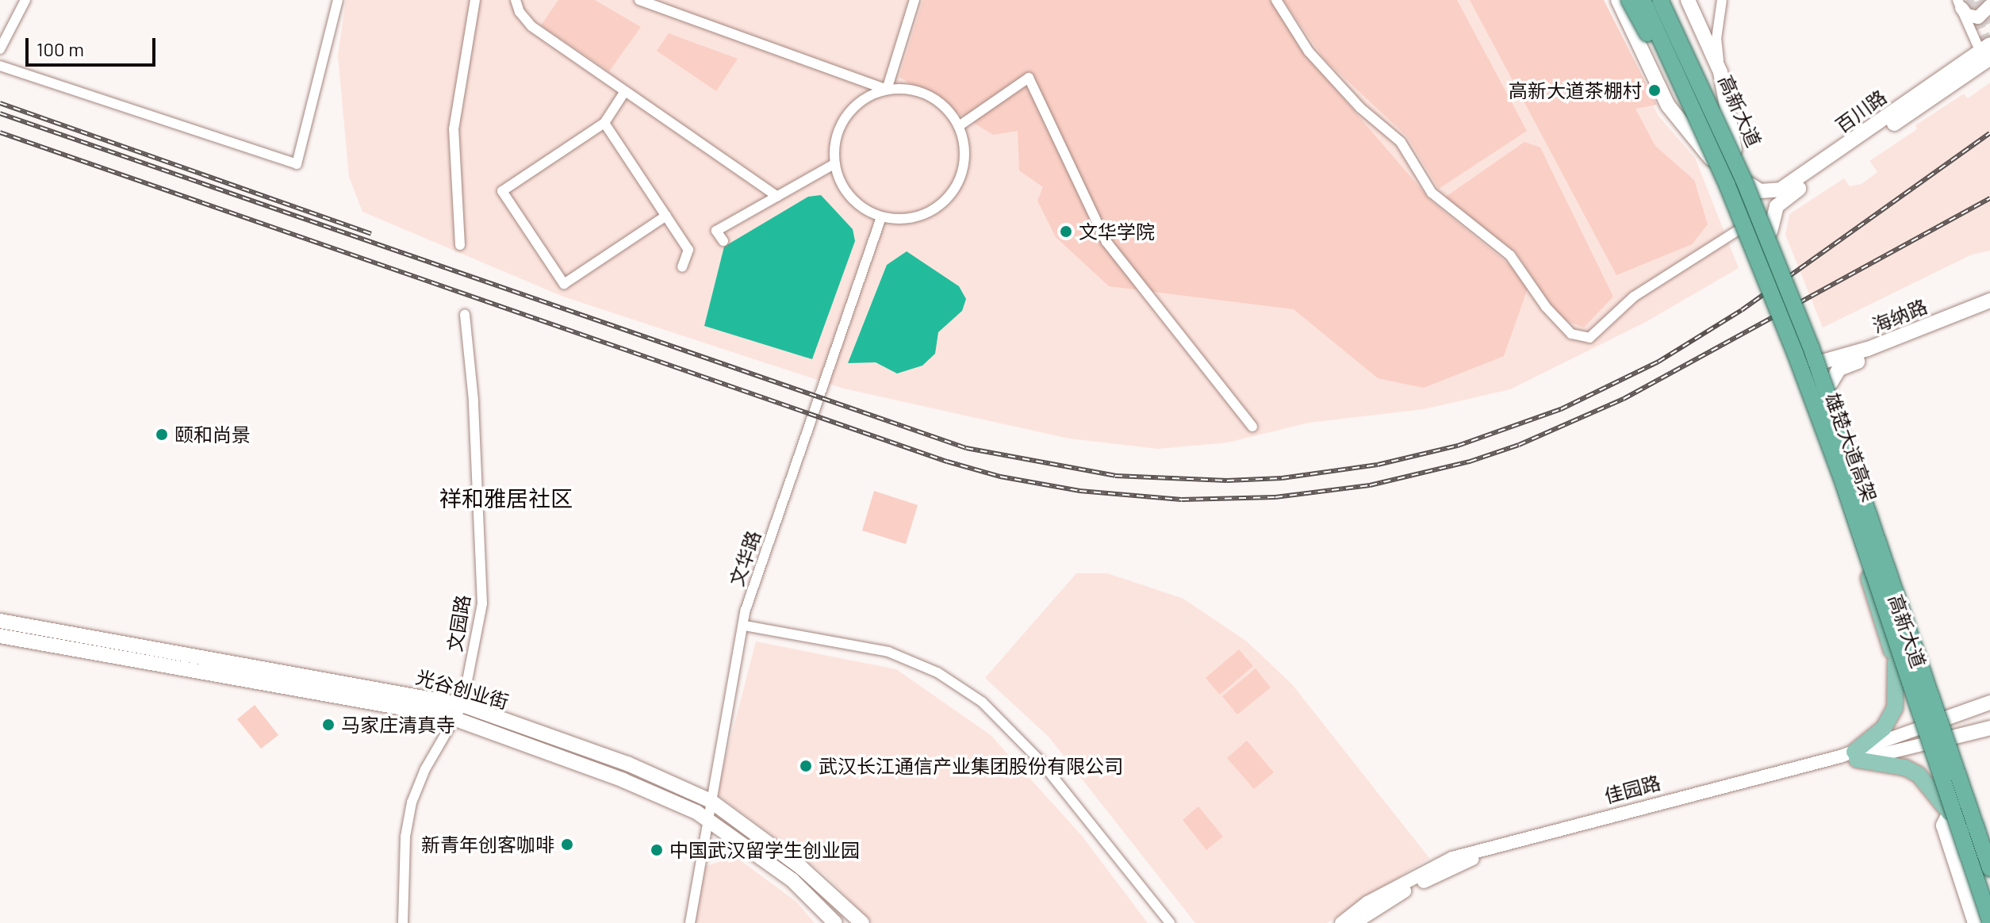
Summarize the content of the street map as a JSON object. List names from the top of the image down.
{
  "streets": {
    "highway": ["雄楚大道高架"],
    "main road": [
      "高新大道",
      "百川路",
      "海纳路",
      "光谷创业街"
    ],
    "street": ["文华路", "文园路", "佳园路"]
  },
  "crossings": [
    ["高新大道", "百川路"],
    ["高新大道", "海纳路"],
    ["高新大道", "雄楚大道高架"],
    ["高新大道", "佳园路"],
    ["文华路", "光谷创业街"],
    ["文园路", "光谷创业街"]
  ],
  "districts": ["祥和雅居社区"],
  "places": [
    "高新大道茶棚村",
    "文华学院",
    "颐和尚景",
    "马家庄清真寺",
    "武汉长江通信产业集团股份有限公司",
    "新青年创客咖啡",
    "中国武汉留学生创业园"
  ],
  "scale_bar": "100 m"
}
